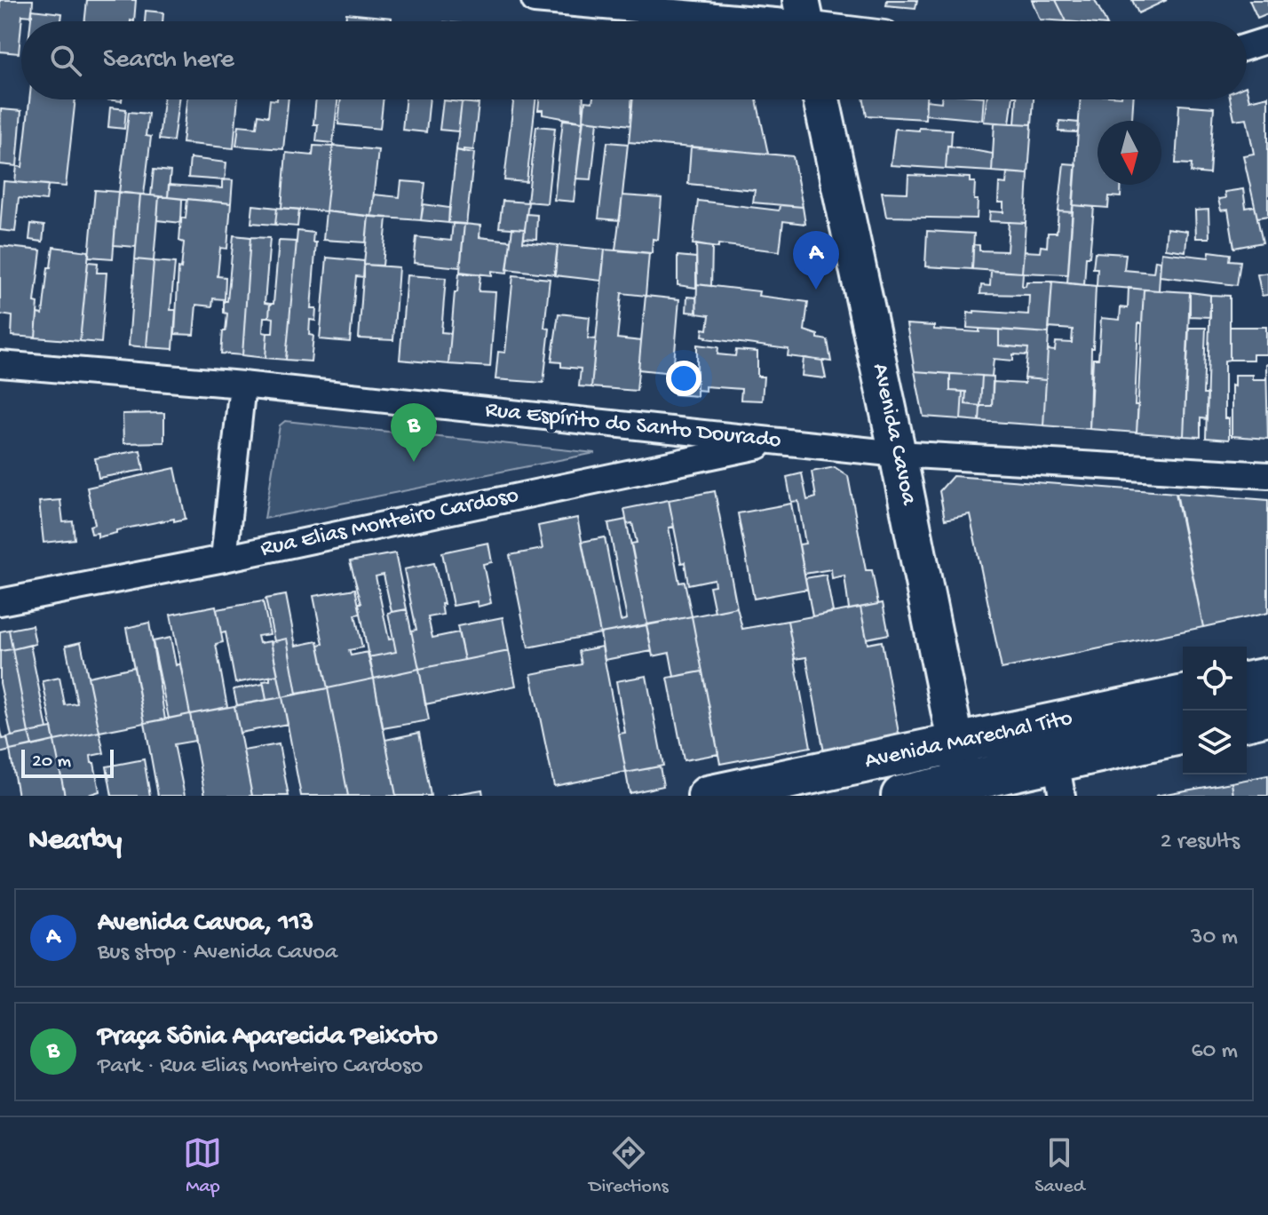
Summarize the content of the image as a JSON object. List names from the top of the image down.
{
  "streets": {
    "main road": ["Avenida Marechal Tito"],
    "street": ["Rua Espírito do Santo Dourado", "Avenida Cavoa", "Rua Elias Monteiro Cardoso"]
  },
  "crossings": [
    ["Rua Espírito do Santo Dourado", "Avenida Cavoa"],
    ["Rua Espírito do Santo Dourado", "Rua Elias Monteiro Cardoso"],
    ["Avenida Cavoa", "Avenida Marechal Tito"]
  ],
  "scale_bar": "20 m",
  "north": "bottom",
  "page": {
    "search": "Search here",
    "pins": ["A", "B"],
    "scale": "20 m",
    "heading": ["Nearby", "2 results"],
    "list": [
      {
        "mark": "A",
        "name": "Avenida Cavoa, 113",
        "note": "Bus stop · Avenida Cavoa",
        "value": "30 m"
      },
      {
        "mark": "B",
        "name": "Praça Sônia Aparecida Peixoto",
        "note": "Park · Rua Elias Monteiro Cardoso",
        "value": "60 m"
      }
    ],
    "nav": ["Map", "Directions", "Saved"]
  }
}
